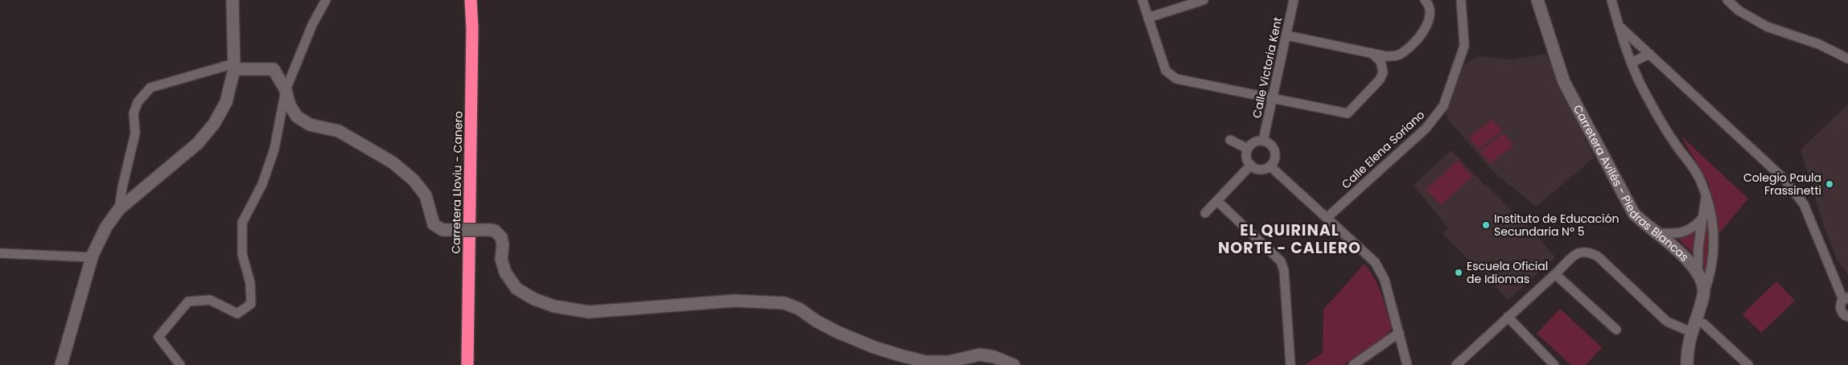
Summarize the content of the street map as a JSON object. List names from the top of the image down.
{
  "streets": {
    "highway": ["Carretera Lloviu - Canero"],
    "street": ["Calle Victoria Kent", "Calle Elena Soriano", "Carretera Avilés - Piedras Blancas"]
  },
  "districts": ["EL QUIRINAL NORTE - CALIERO"],
  "places": ["Colegio Paula Frassinetti", "Instituto de Educación Secundaria Nº 5", "Escuela Oficial de Idiomas"]
}
